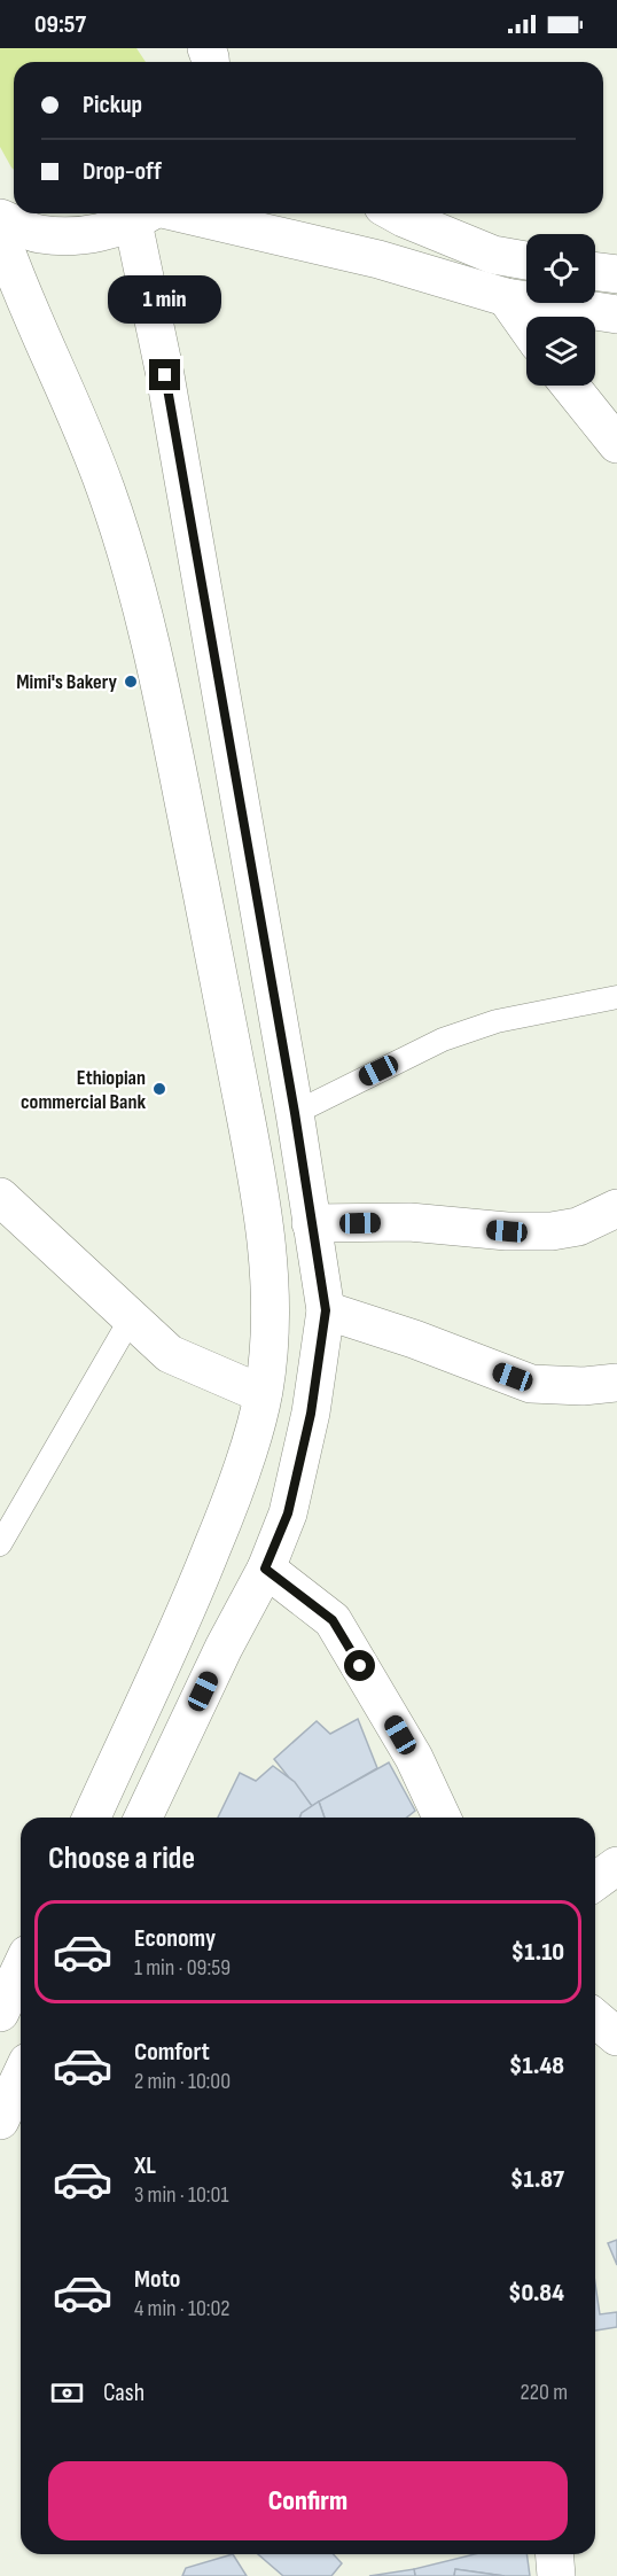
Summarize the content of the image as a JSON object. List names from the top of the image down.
{
  "places": ["Mimi's Bakery", "Ethiopian commercial Bank"],
  "page": {
    "status": "09:57",
    "banner": ["Pickup", "Drop-off"],
    "bubble": "1 min",
    "heading": "Choose a ride",
    "list": [
      {
        "name": "Economy",
        "note": "1 min · 09:59",
        "value": "$1.10"
      },
      {
        "name": "Comfort",
        "note": "2 min · 10:00",
        "value": "$1.48"
      },
      {
        "name": "XL",
        "note": "3 min · 10:01",
        "value": "$1.87"
      },
      {
        "name": "Moto",
        "note": "4 min · 10:02",
        "value": "$0.84"
      }
    ],
    "pay": ["Cash", "220 m"],
    "buttons": "Confirm"
  }
}
